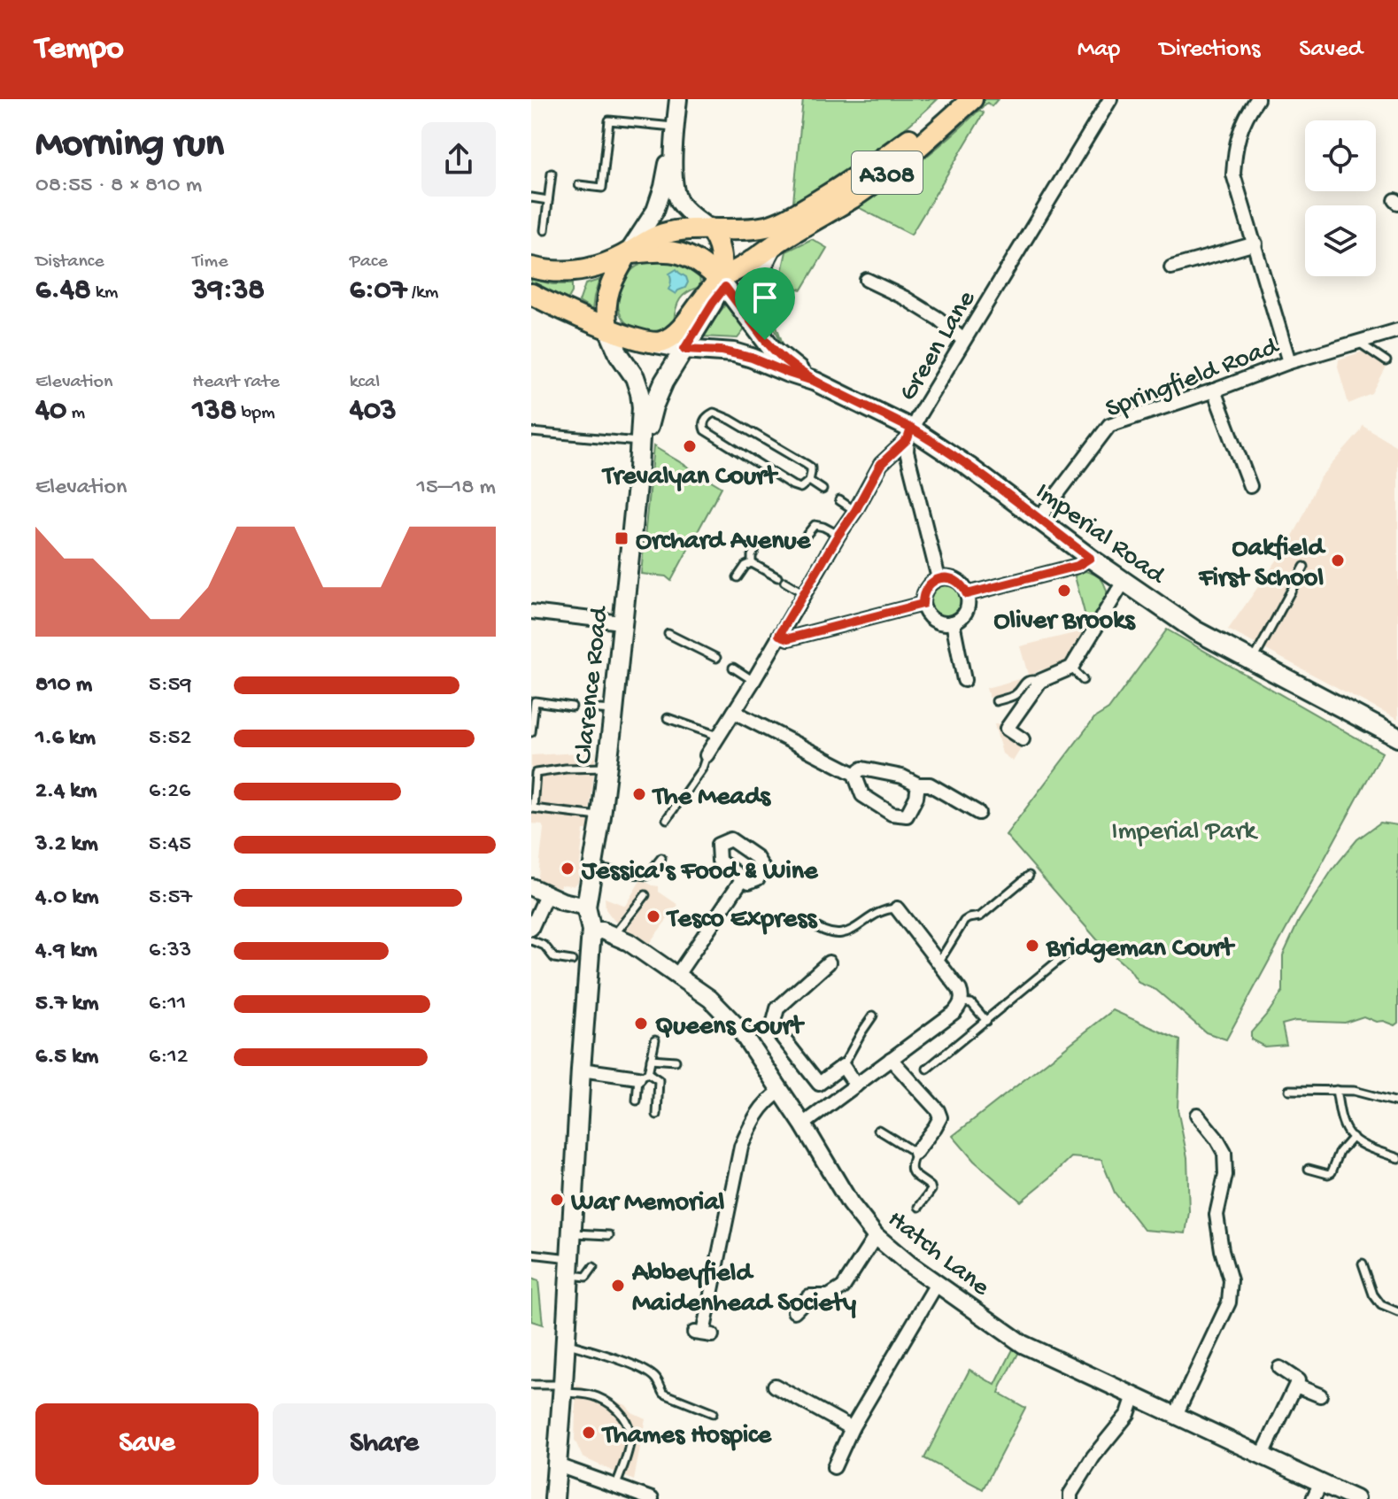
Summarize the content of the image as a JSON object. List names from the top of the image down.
{
  "streets": {
    "main road": ["A308", "Imperial Road", "Clarence Road"],
    "street": ["Green Lane", "Springfield Road", "Hatch Lane"]
  },
  "crossings": [
    ["A308", "Imperial Road"],
    ["A308", "Clarence Road"],
    ["Green Lane", "Imperial Road"],
    ["Springfield Road", "Imperial Road"],
    ["Imperial Road", "Clarence Road"]
  ],
  "parks": ["Imperial Park"],
  "places": {
    "other": [
      "Trevalyan Court",
      "Oakfield First School",
      "Oliver Brooks",
      "The Meads",
      "Jessica's Food & Wine",
      "Tesco Express",
      "Bridgeman Court",
      "Queens Court",
      "War Memorial",
      "Abbeyfield Maidenhead Society",
      "Thames Hospice"
    ],
    "transit": ["Orchard Avenue"]
  },
  "page": {
    "header": "Tempo",
    "nav": ["Map", "Directions", "Saved"],
    "heading": ["Morning run", "08:55 · 8 × 810 m"],
    "stats": [
      ["Distance", "6.48 km"],
      ["Time", "39:38"],
      ["Pace", "6:07 /km"],
      ["Elevation", "40 m"],
      ["Heart rate", "138 bpm"],
      ["kcal", "403"]
    ],
    "chart": ["Elevation", "15–18 m"],
    "list": [
      {
        "name": "810 m",
        "note": "5:59"
      },
      {
        "name": "1.6 km",
        "note": "5:52"
      },
      {
        "name": "2.4 km",
        "note": "6:26"
      },
      {
        "name": "3.2 km",
        "note": "5:45"
      },
      {
        "name": "4.0 km",
        "note": "5:57"
      },
      {
        "name": "4.9 km",
        "note": "6:33"
      },
      {
        "name": "5.7 km",
        "note": "6:11"
      },
      {
        "name": "6.5 km",
        "note": "6:12"
      }
    ],
    "buttons": ["Save", "Share"]
  }
}
